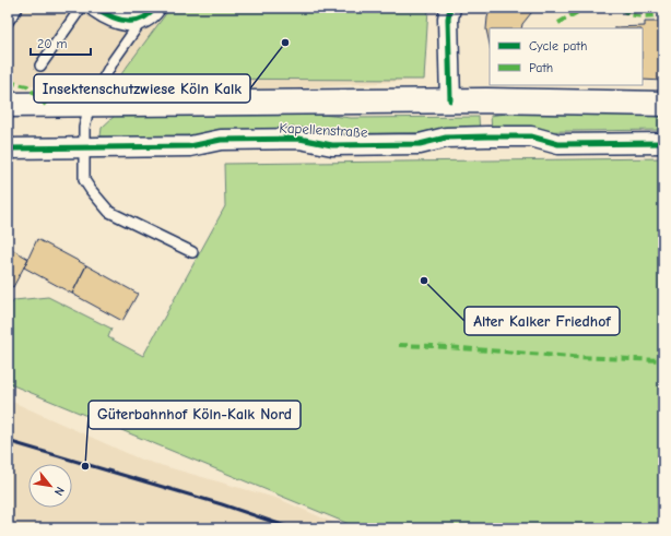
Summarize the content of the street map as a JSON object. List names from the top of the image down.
{
  "streets": {
    "main road": ["Kapellenstraße"]
  },
  "places": ["Insektenschutzwiese Köln Kalk", "Alter Kalker Friedhof", "Güterbahnhof Köln-Kalk Nord"],
  "legend": ["Cycle path", "Path"],
  "scale_bar": "20 m",
  "north": "bottom right"
}
